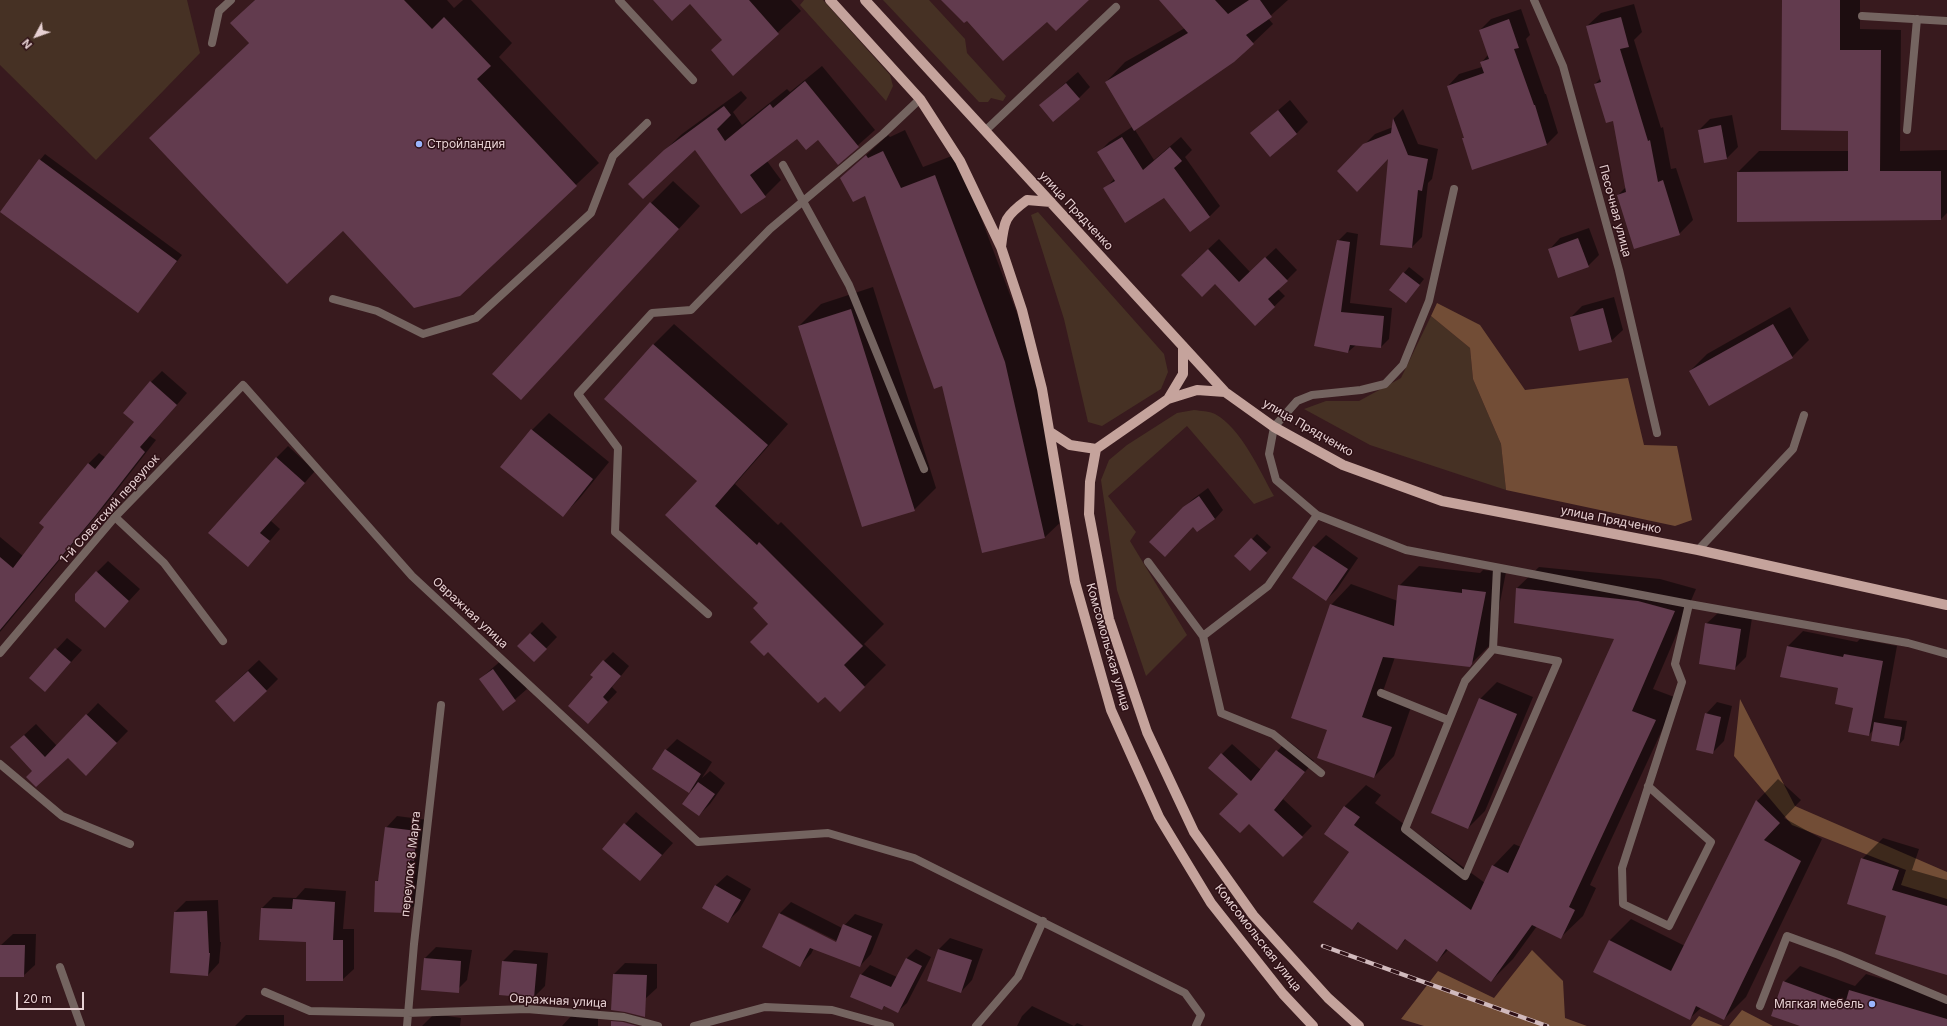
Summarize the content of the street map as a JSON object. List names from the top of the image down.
{
  "streets": {
    "main road": ["улица Прядченко", "Комсомольская улица"],
    "street": [
      "Песочная улица",
      "1-й Советский переулок",
      "Овражная улица",
      "переулок 8 Марта"
    ]
  },
  "crossings": [
    ["1-й Советский переулок", "Овражная улица"],
    ["Овражная улица", "переулок 8 Марта"]
  ],
  "places": ["Стройландия", "Мягкая мебель"],
  "scale_bar": "20 m",
  "north": "bottom left"
}
